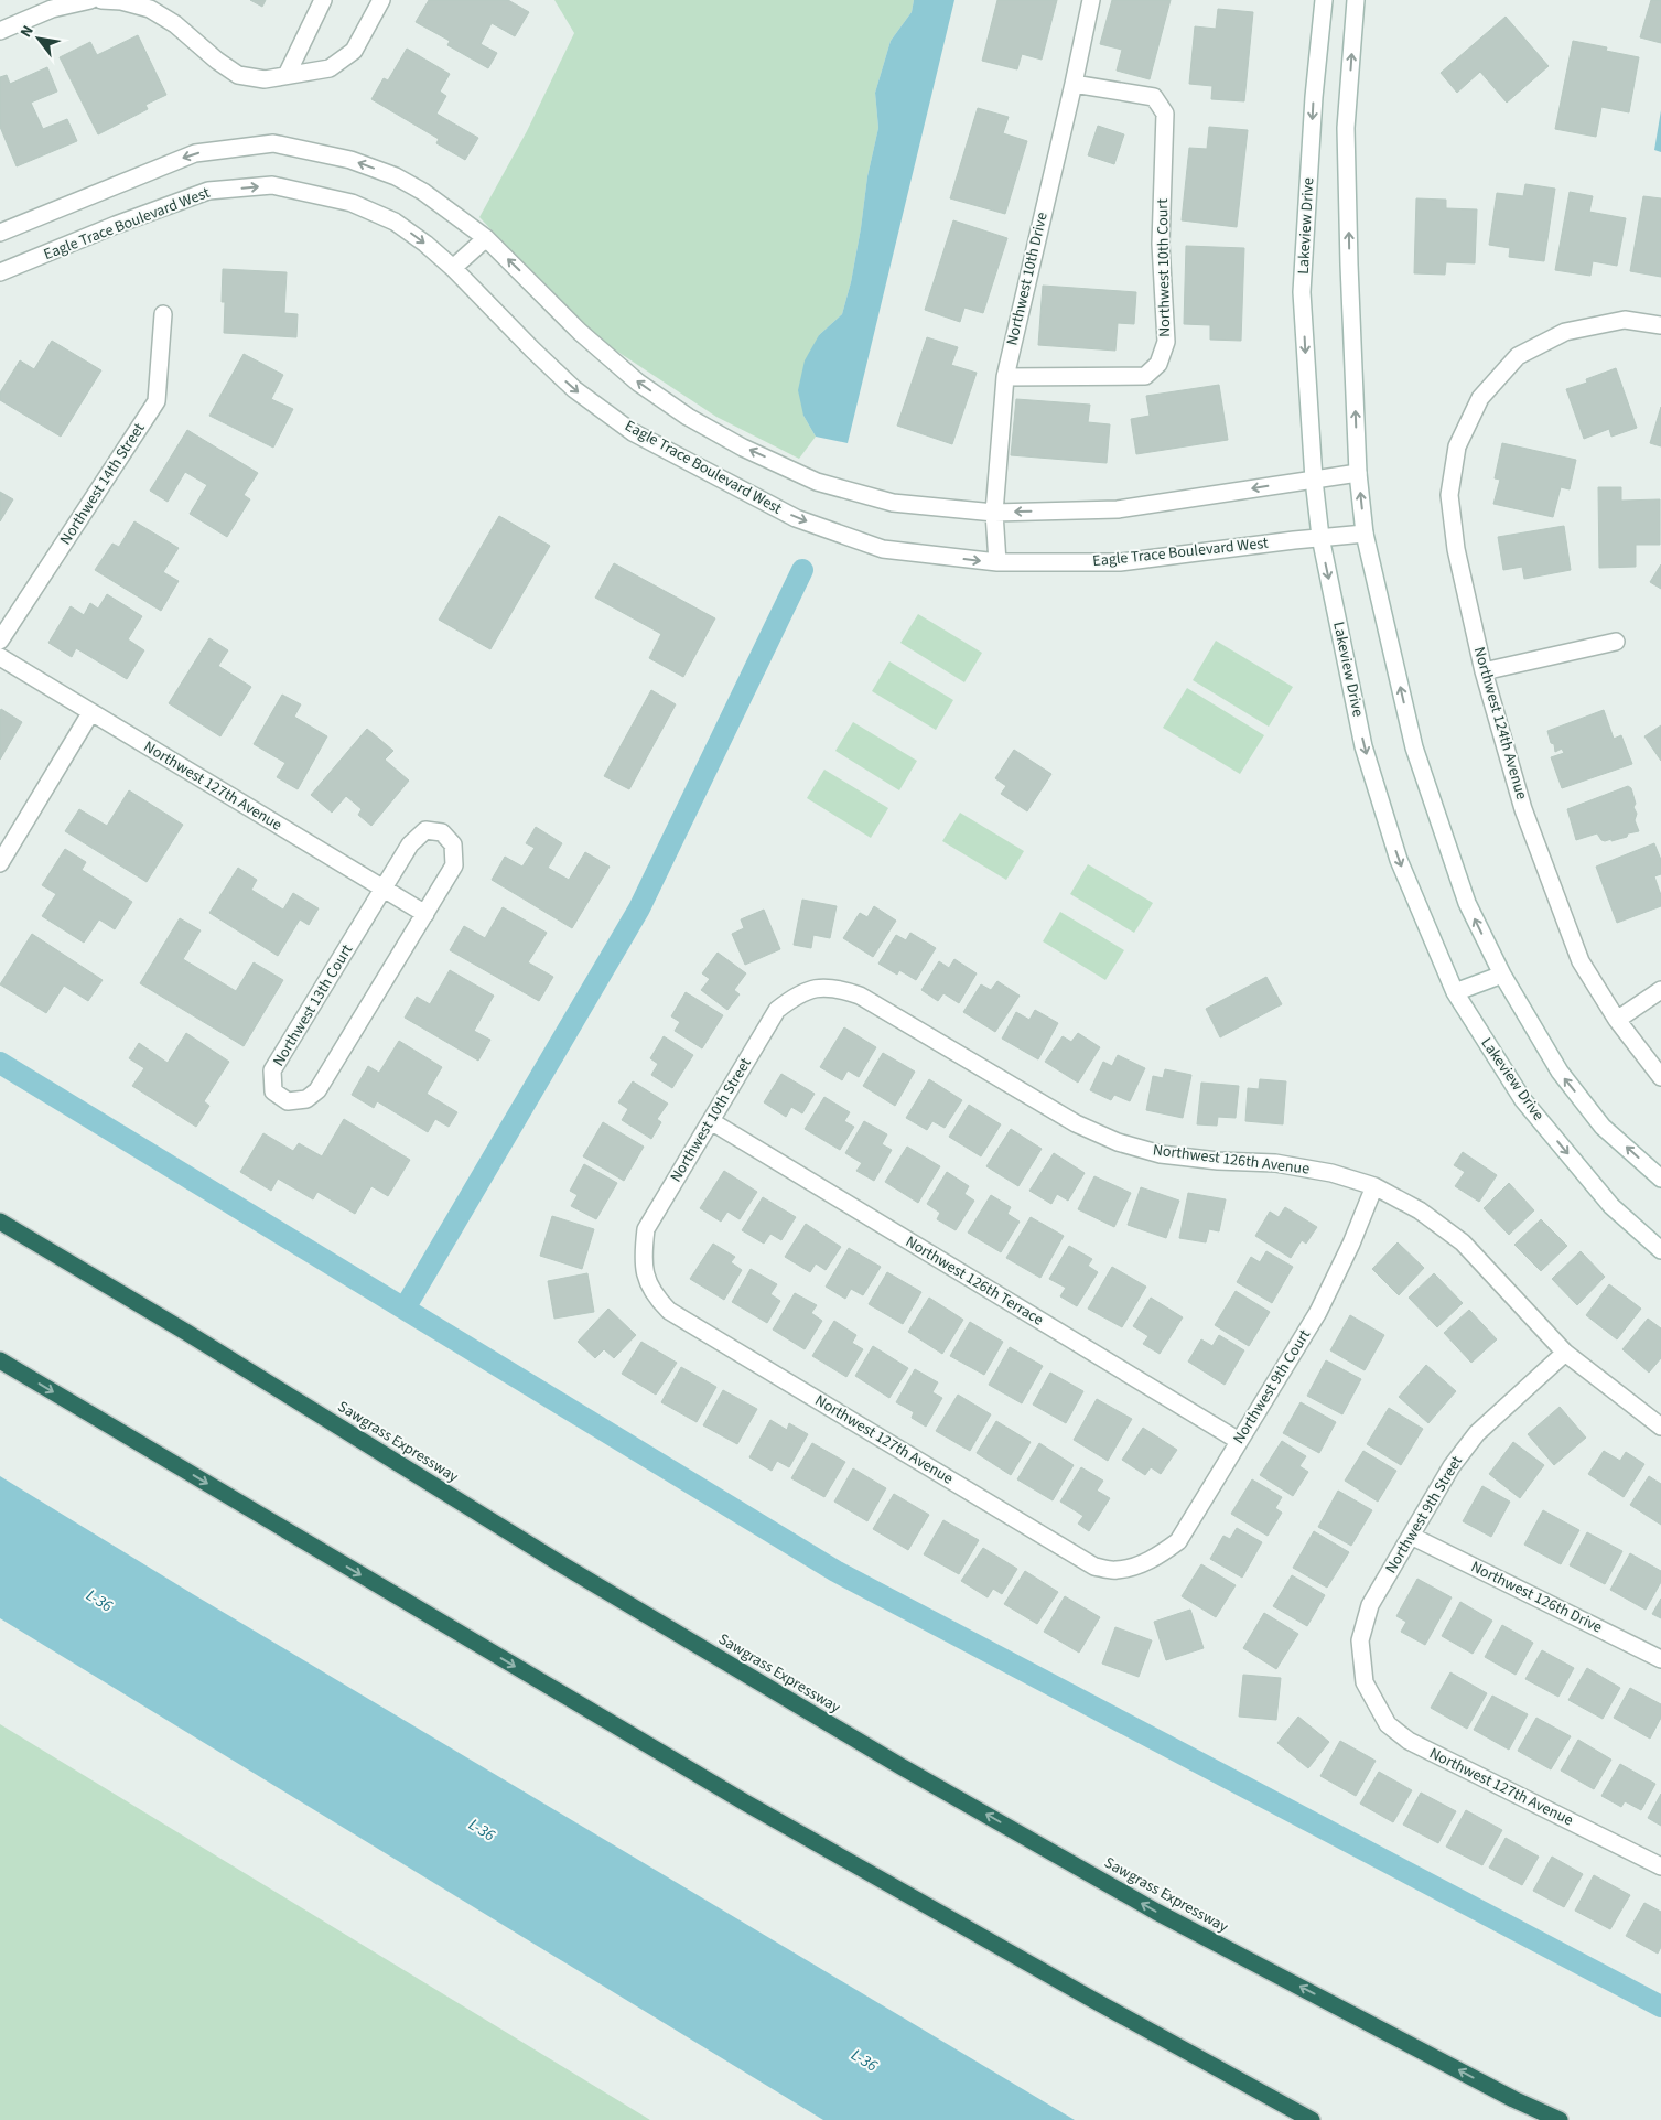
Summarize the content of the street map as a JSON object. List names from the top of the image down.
{
  "streets": {
    "highway": ["Sawgrass Expressway"],
    "street": [
      "Eagle Trace Boulevard West",
      "Lakeview Drive",
      "Northwest 10th Court",
      "Northwest 10th Drive",
      "Northwest 14th Street",
      "Northwest 124th Avenue",
      "Northwest 127th Avenue",
      "Northwest 13th Court",
      "Northwest 10th Street",
      "Northwest 126th Avenue",
      "Northwest 126th Terrace",
      "Northwest 9th Court",
      "Northwest 9th Street",
      "Northwest 126th Drive"
    ]
  },
  "crossings": [
    ["Eagle Trace Boulevard West", "Lakeview Drive"],
    ["Eagle Trace Boulevard West", "Northwest 10th Drive"],
    ["Northwest 10th Court", "Northwest 10th Drive"],
    ["Northwest 127th Avenue", "Northwest 13th Court"],
    ["Northwest 127th Avenue", "Northwest 10th Street"],
    ["Northwest 127th Avenue", "Northwest 9th Court"],
    ["Northwest 127th Avenue", "Northwest 9th Street"],
    ["Northwest 10th Street", "Northwest 126th Avenue"],
    ["Northwest 10th Street", "Northwest 126th Terrace"],
    ["Northwest 126th Avenue", "Northwest 9th Court"],
    ["Northwest 126th Avenue", "Northwest 9th Street"],
    ["Northwest 126th Terrace", "Northwest 9th Court"],
    ["Northwest 9th Street", "Northwest 126th Drive"]
  ],
  "water": ["L-36"],
  "north": "top left"
}
